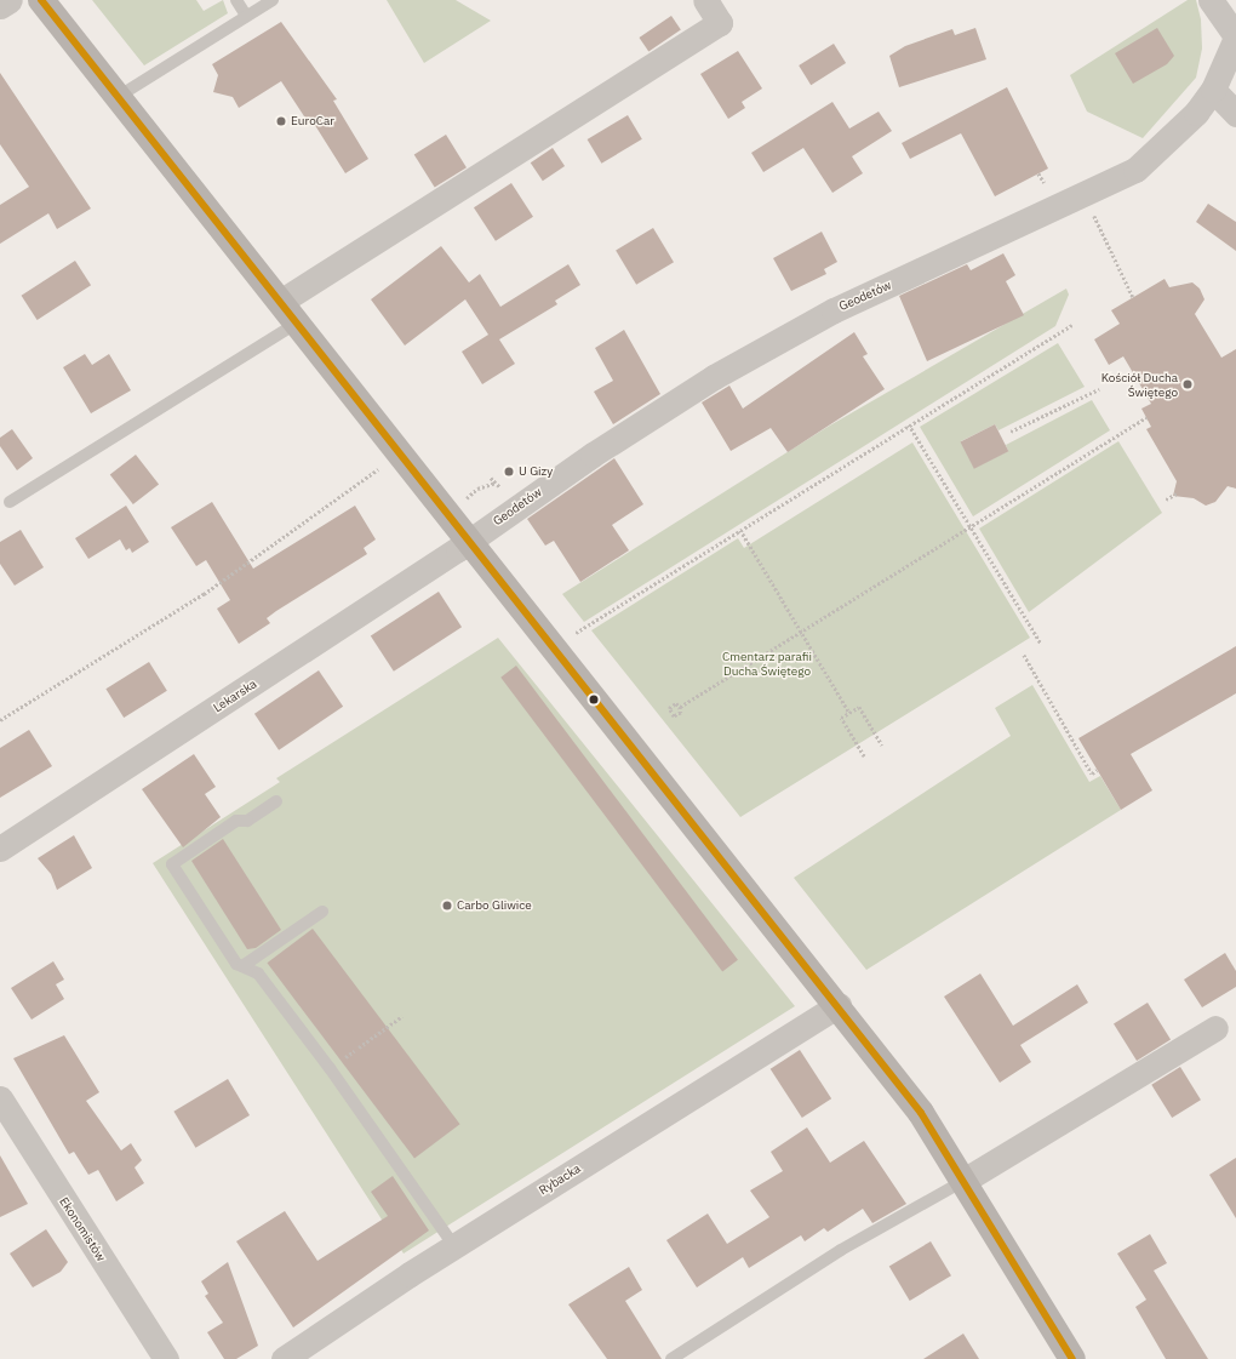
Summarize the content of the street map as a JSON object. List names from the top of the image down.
{
  "streets": {
    "street": [
      "Geodetów",
      "Lekarska",
      "Rybacka",
      "Ekonomistów"
    ]
  },
  "crossings": [
    ["Geodetów", "Lekarska"]
  ],
  "parks": ["Cmentarz parafii Ducha Świętego"],
  "places": [
    "EuroCar",
    "Kościół Ducha Świętego",
    "U Gizy",
    "Carbo Gliwice"
  ]
}
